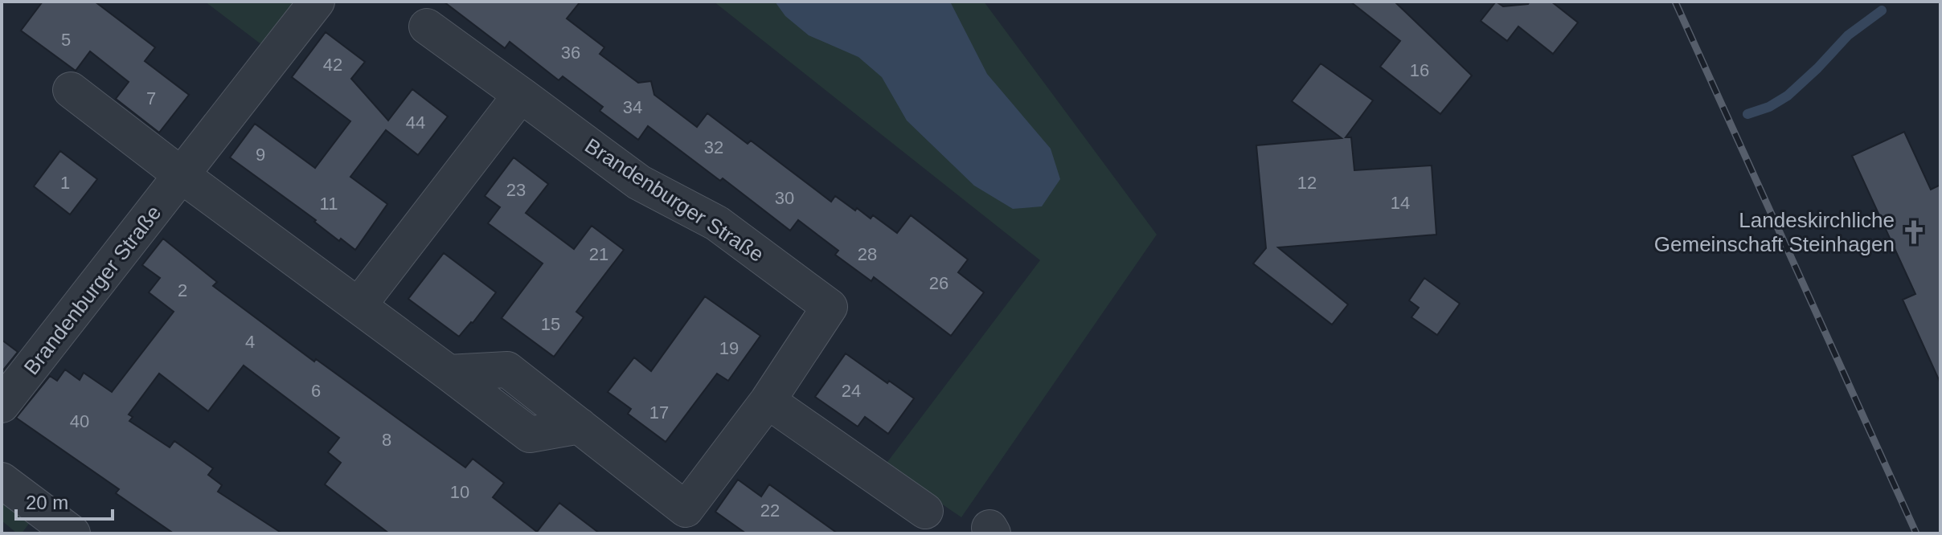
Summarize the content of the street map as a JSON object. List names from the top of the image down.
{
  "streets": {
    "street": ["Brandenburger Straße"]
  },
  "places": {
    "church": ["Landeskirchliche Gemeinschaft Steinhagen"]
  },
  "house_numbers": [
    "5",
    "36",
    "42",
    "16",
    "7",
    "34",
    "44",
    "32",
    "9",
    "1",
    "12",
    "23",
    "30",
    "14",
    "11",
    "21",
    "28",
    "26",
    "2",
    "15",
    "4",
    "19",
    "6",
    "24",
    "17",
    "40",
    "8",
    "10",
    "22"
  ],
  "scale_bar": "20 m"
}
